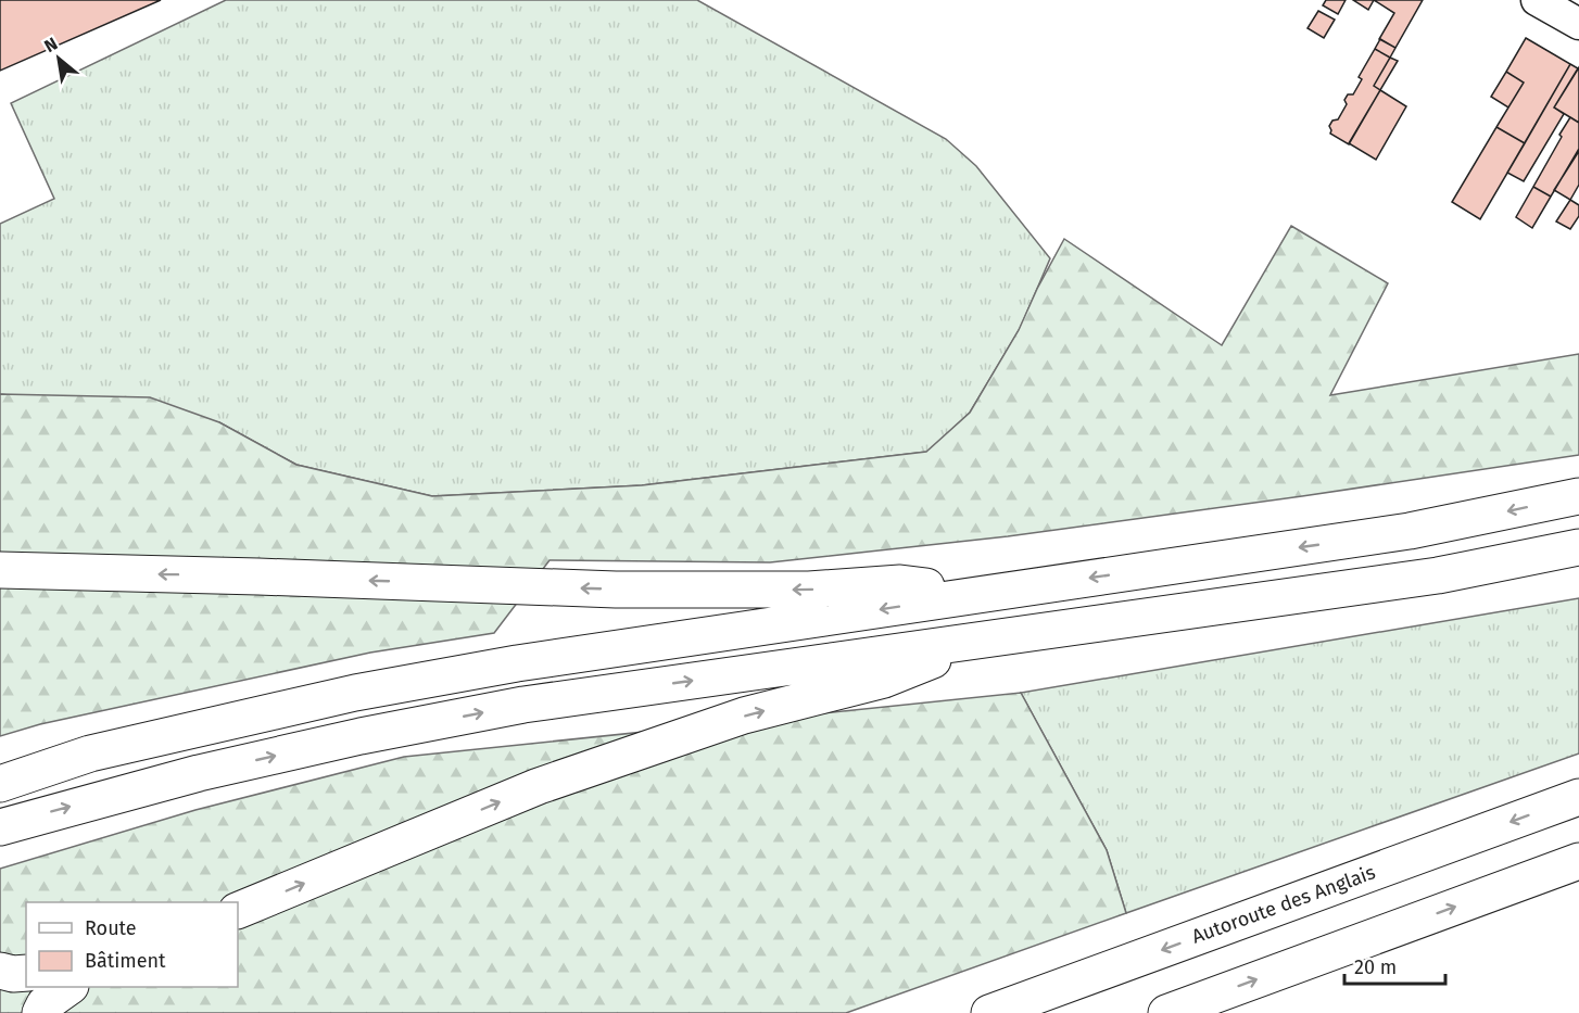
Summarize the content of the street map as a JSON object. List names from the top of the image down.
{
  "streets": {
    "highway": ["Autoroute des Anglais"]
  },
  "legend": ["Route", "Bâtiment"],
  "scale_bar": "20 m",
  "north": "top left"
}
